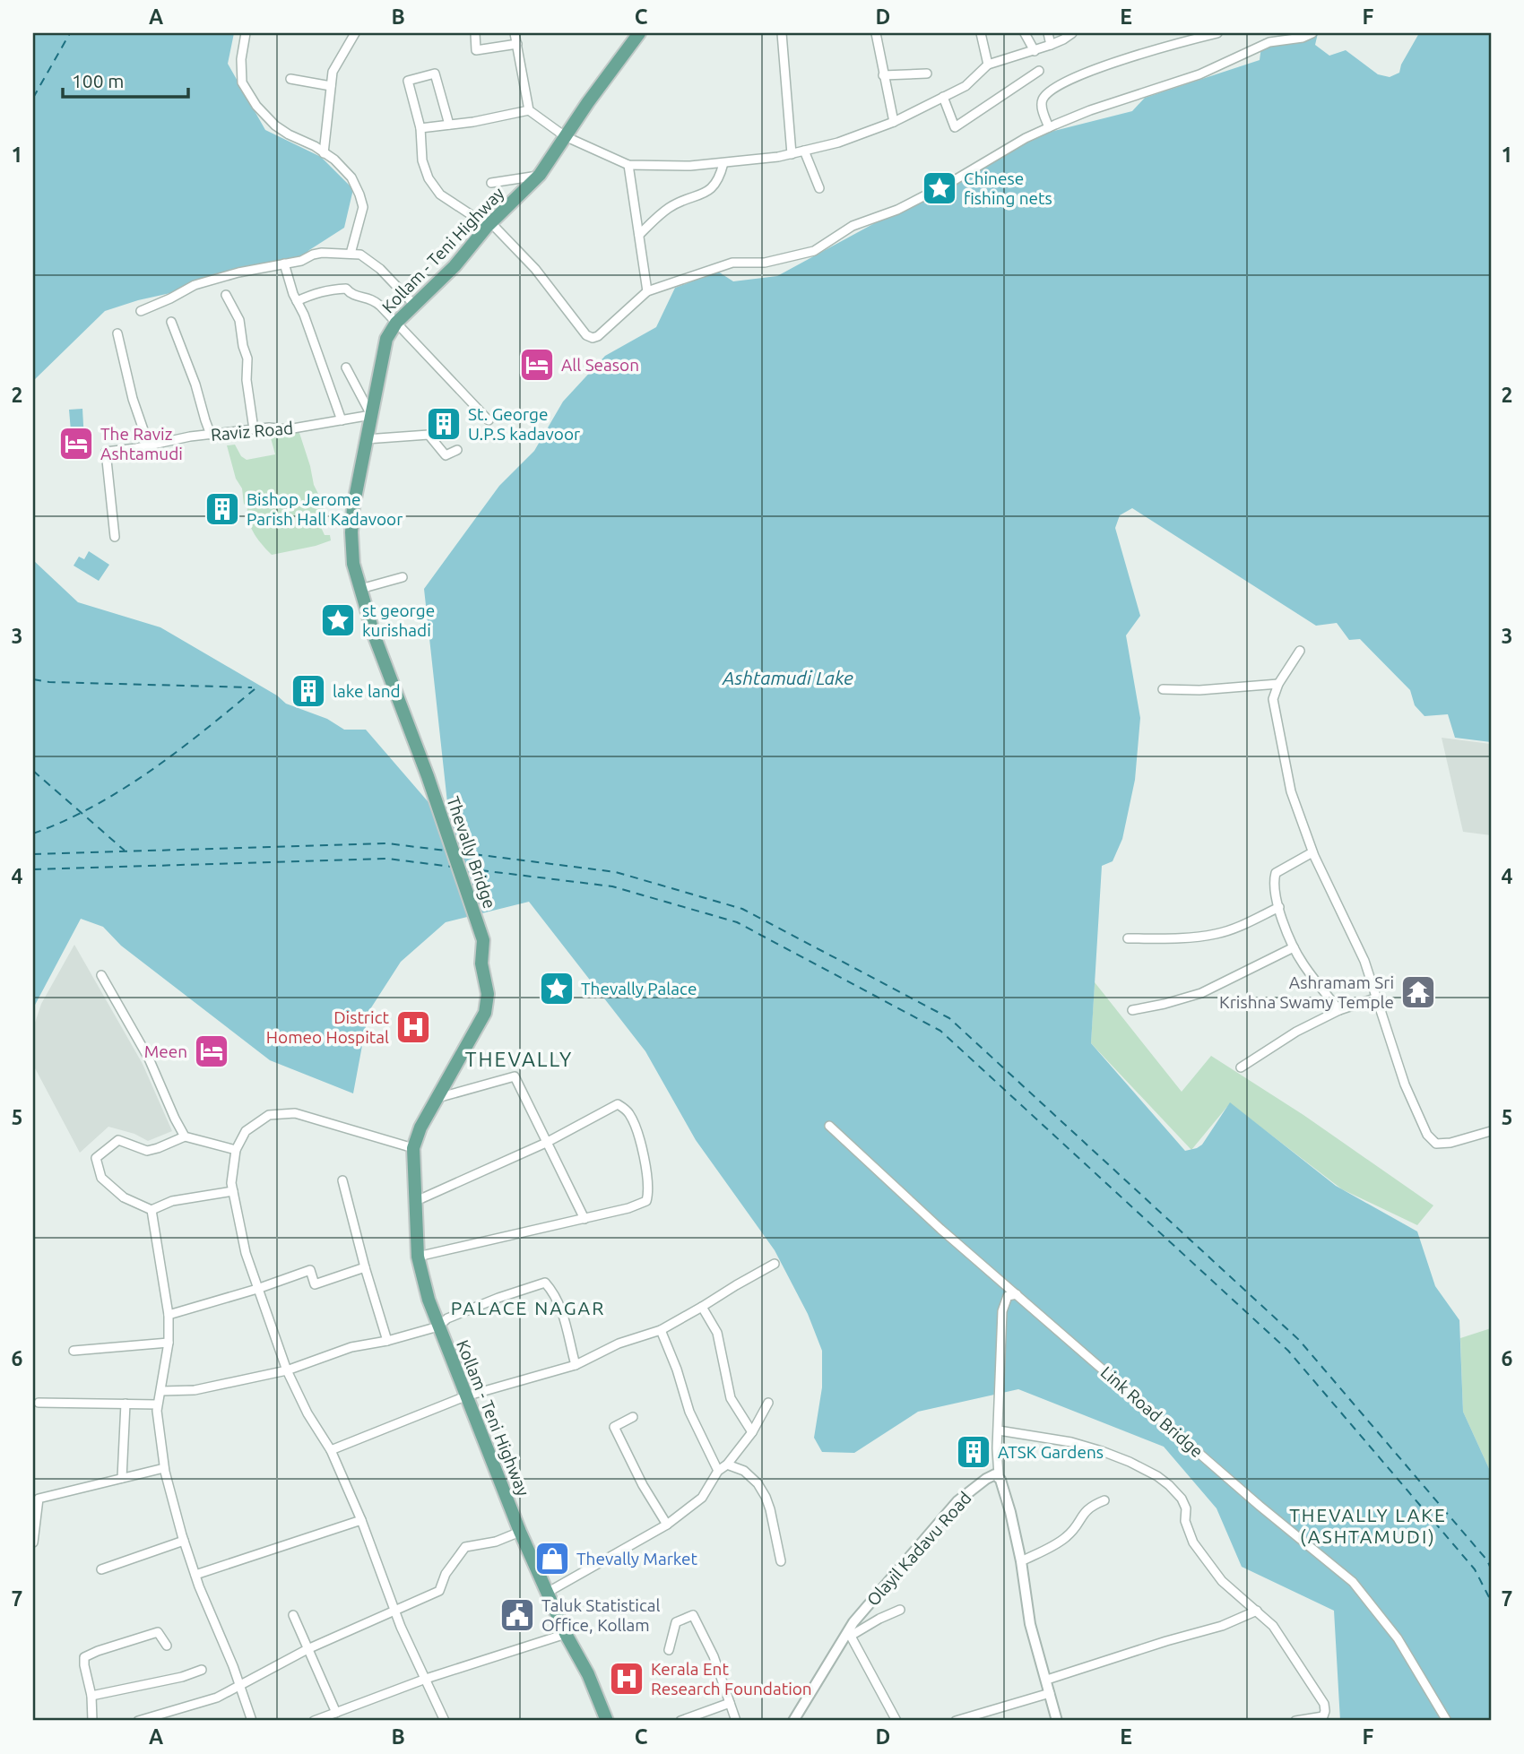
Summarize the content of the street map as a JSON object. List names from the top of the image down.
{
  "streets": {
    "main road": ["Kollam - Teni Highway", "Thevally Bridge"],
    "street": ["Raviz Road", "Link Road Bridge", "Olayil Kadavu Road"]
  },
  "crossings": [
    ["Kollam - Teni Highway", "Raviz Road"],
    ["Kollam - Teni Highway", "Thevally Bridge"]
  ],
  "districts": ["THEVALLY", "PALACE NAGAR", "THEVALLY LAKE (ASHTAMUDI)"],
  "water": ["Ashtamudi Lake"],
  "places": {
    "place": ["Chinese fishing nets", "st george kurishadi", "Thevally Palace"],
    "hotel": ["All Season", "The Raviz Ashtamudi", "Meen"],
    "building": [
      "St. George U.P.S kadavoor",
      "Bishop Jerome Parish Hall Kadavoor",
      "lake land",
      "ATSK Gardens"
    ],
    "temple": ["Ashramam Sri Krishna Swamy Temple"],
    "hospital": ["District Homeo Hospital", "Kerala Ent Research Foundation"],
    "shop": ["Thevally Market"],
    "public building": ["Taluk Statistical Office, Kollam"]
  },
  "scale_bar": "100 m",
  "grid": {
    "columns": [
      "A",
      "B",
      "C",
      "D",
      "E",
      "F"
    ],
    "rows": [
      "1",
      "2",
      "3",
      "4",
      "5",
      "6",
      "7"
    ]
  }
}
